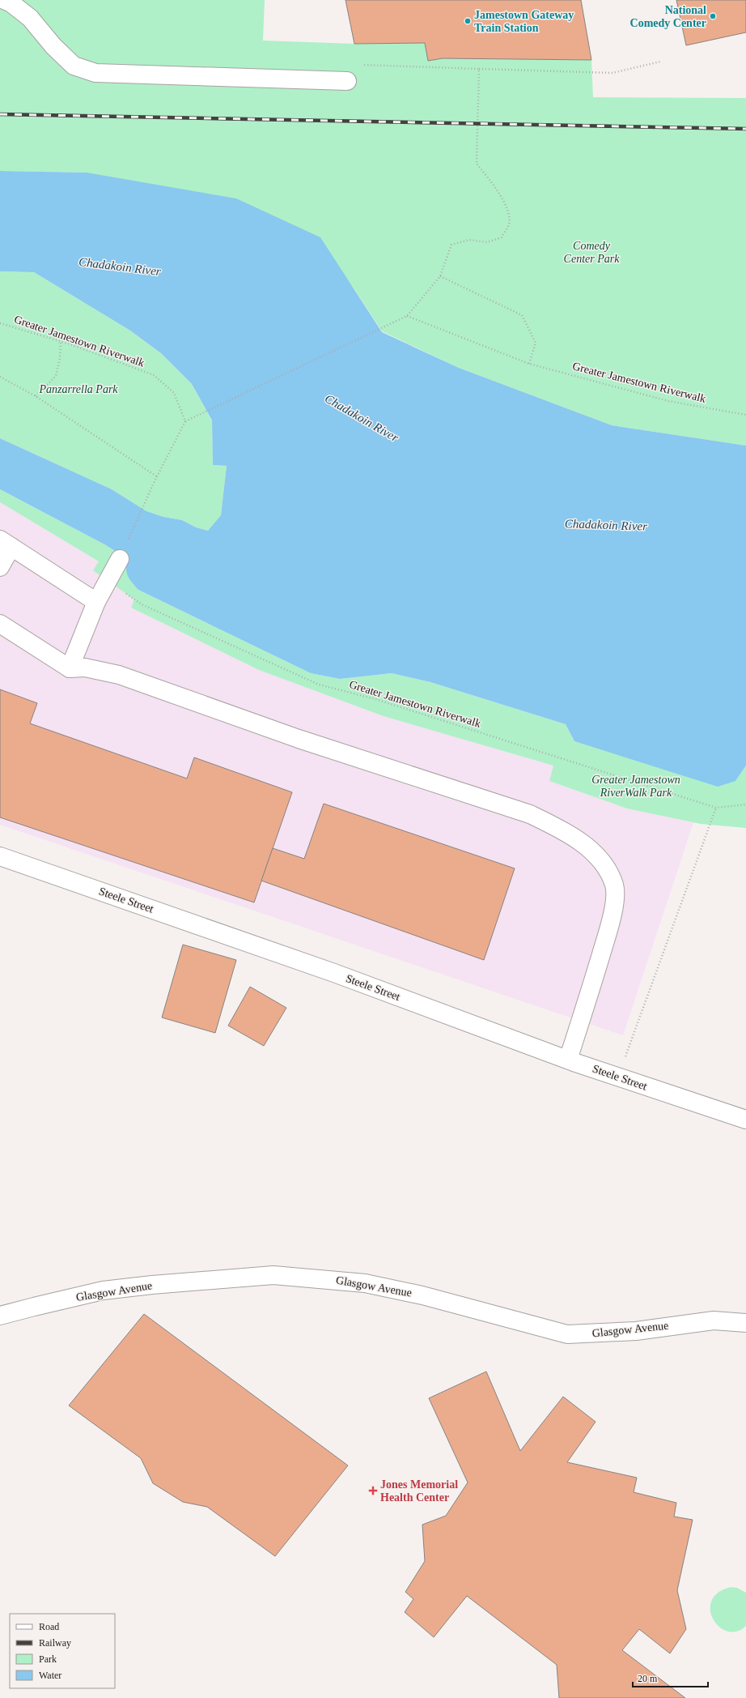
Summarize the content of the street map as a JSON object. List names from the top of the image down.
{
  "streets": {
    "street": ["Steele Street", "Glasgow Avenue"],
    "path": ["Greater Jamestown Riverwalk"]
  },
  "water": ["Chadakoin River"],
  "parks": ["Comedy Center Park", "Panzarrella Park", "Greater Jamestown RiverWalk Park"],
  "places": {
    "other": ["National Comedy Center", "Jamestown Gateway Train Station"],
    "health": ["Jones Memorial Health Center"]
  },
  "legend": [
    "Road",
    "Railway",
    "Park",
    "Water"
  ],
  "scale_bar": "20 m"
}
